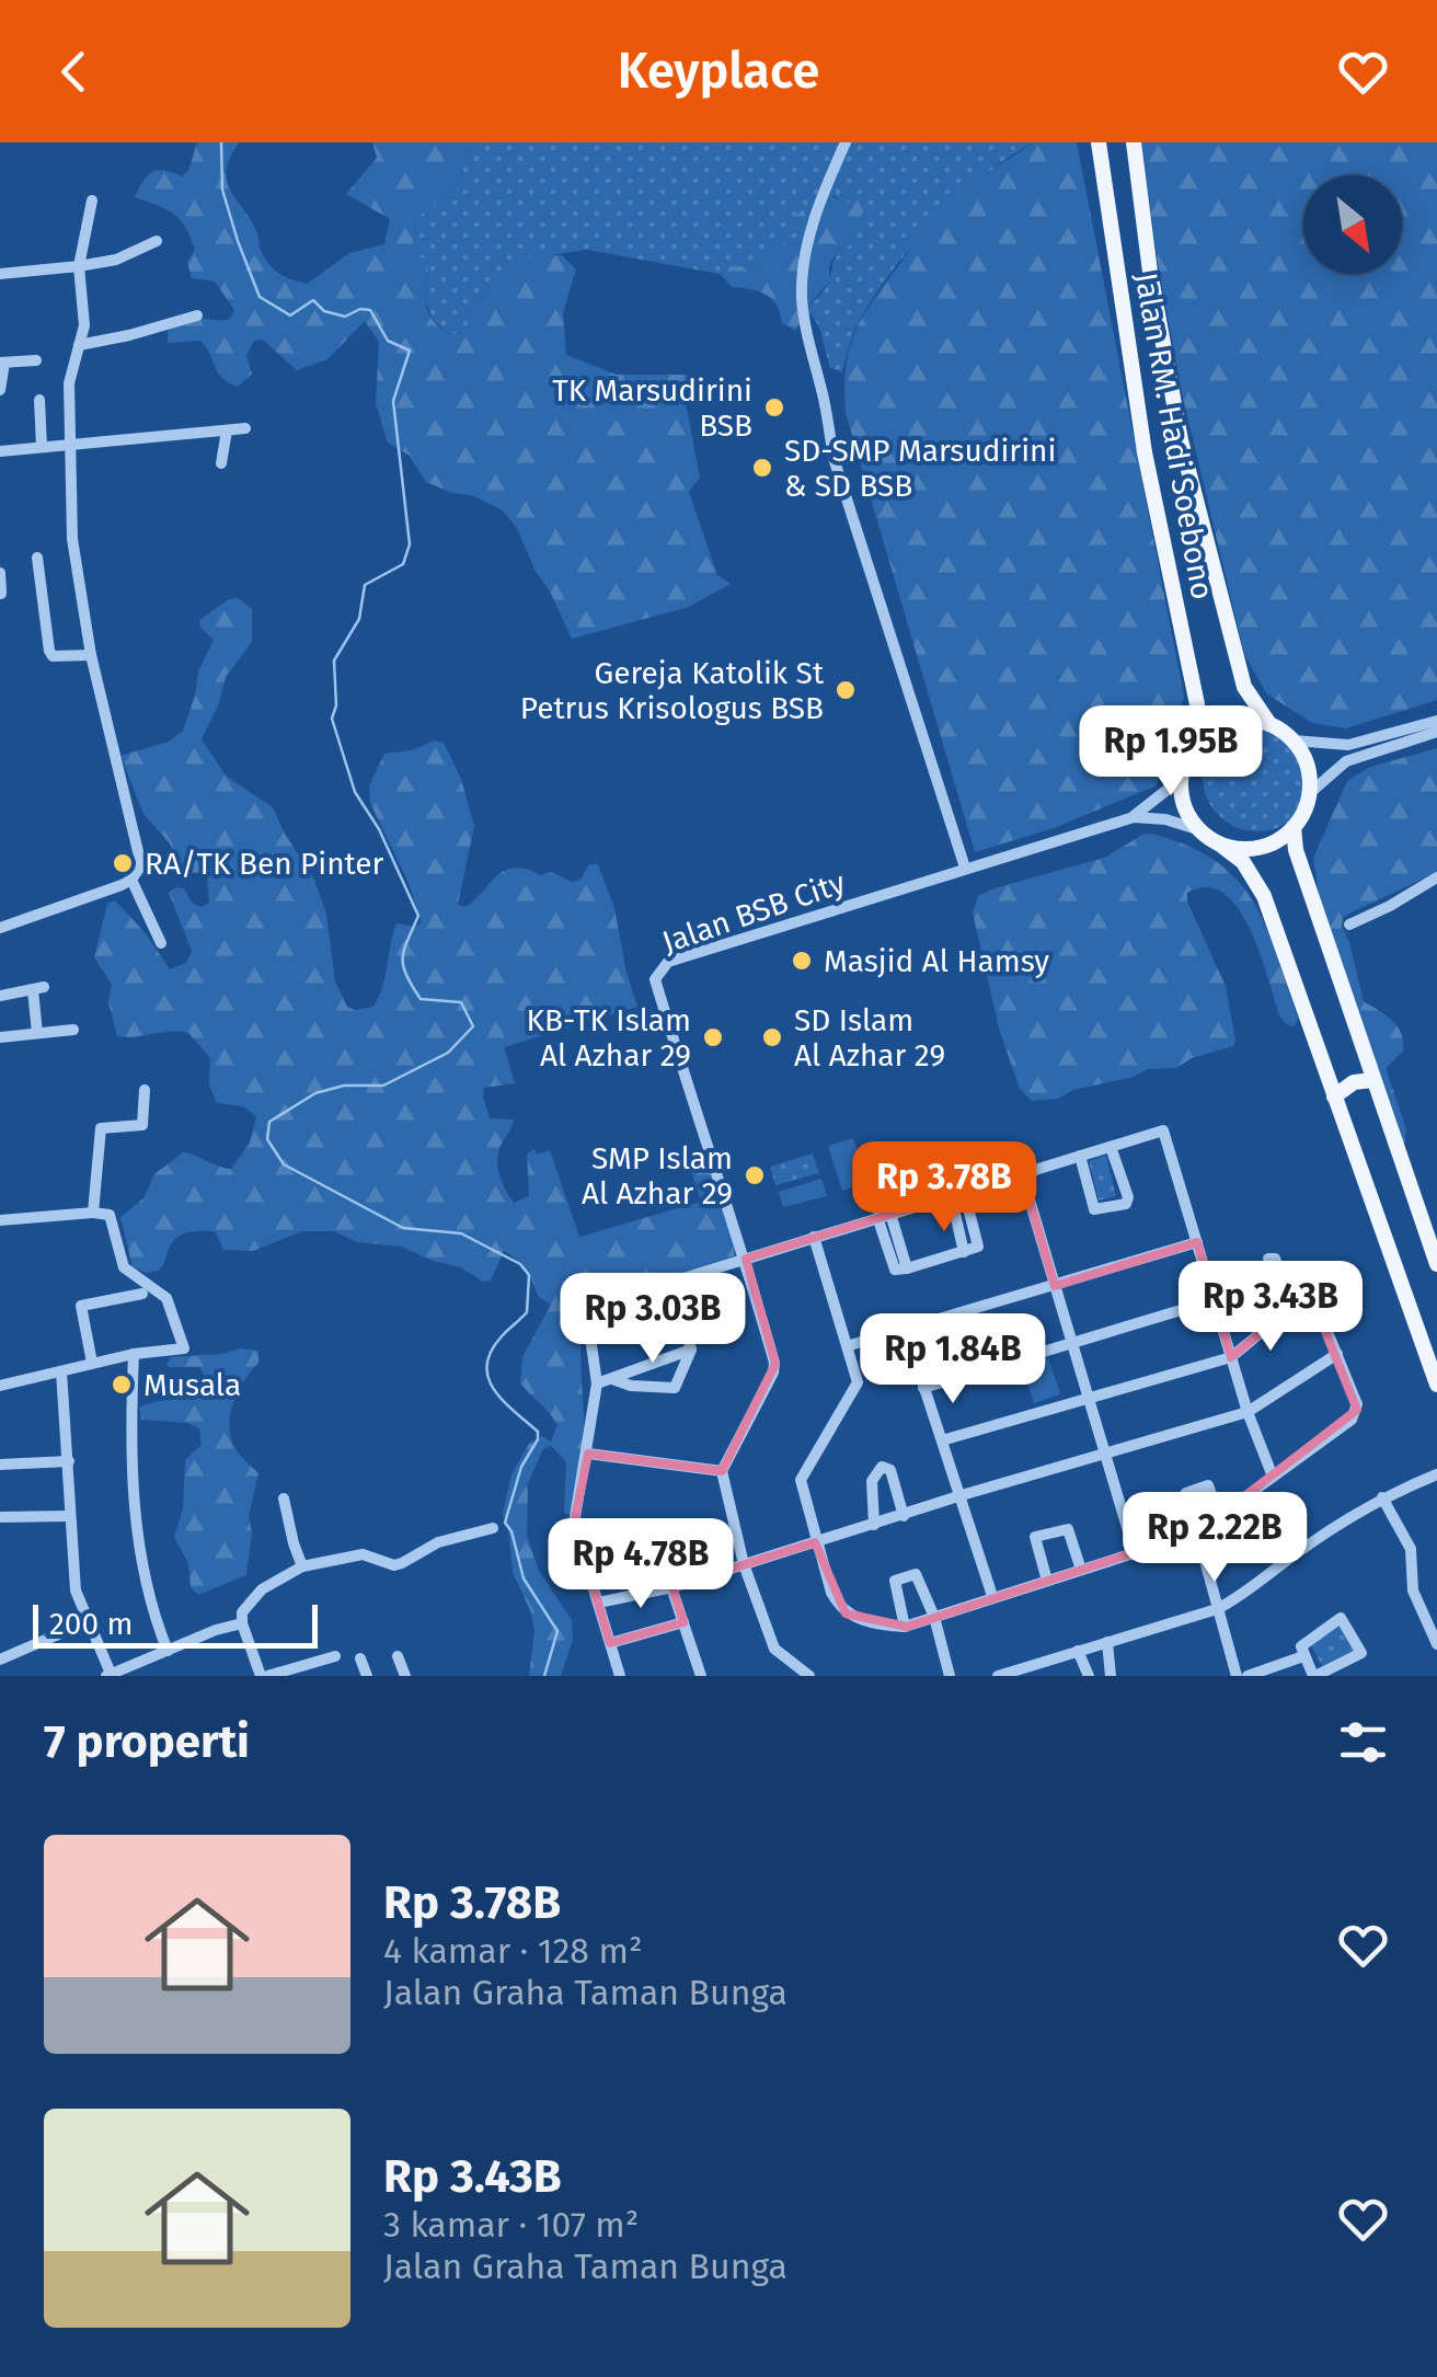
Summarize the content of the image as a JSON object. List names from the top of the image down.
{
  "streets": {
    "main road": ["Jalan RM. Hadi Soebono"],
    "street": ["Jalan BSB City"]
  },
  "crossings": [
    ["Jalan RM. Hadi Soebono", "Jalan BSB City"]
  ],
  "places": [
    "TK Marsudirini BSB",
    "SD-SMP Marsudirini & SD BSB",
    "Gereja Katolik St Petrus Krisologus BSB",
    "RA/TK Ben Pinter",
    "Masjid Al Hamsy",
    "KB-TK Islam Al Azhar 29",
    "SD Islam Al Azhar 29",
    "SMP Islam Al Azhar 29",
    "Musala"
  ],
  "scale_bar": "200 m",
  "north": "bottom right",
  "page": {
    "header": "Keyplace",
    "price": [
      "Rp 1.95B",
      "Rp 3.78B",
      "Rp 3.43B",
      "Rp 3.03B",
      "Rp 1.84B",
      "Rp 2.22B",
      "Rp 4.78B"
    ],
    "scale": "200 m",
    "heading": "7 properti",
    "list": [
      {
        "name": "Rp 3.78B",
        "note": "4 kamar · 128 m² · Jalan Graha Taman Bunga"
      },
      {
        "name": "Rp 3.43B",
        "note": "3 kamar · 107 m² · Jalan Graha Taman Bunga"
      }
    ]
  }
}
